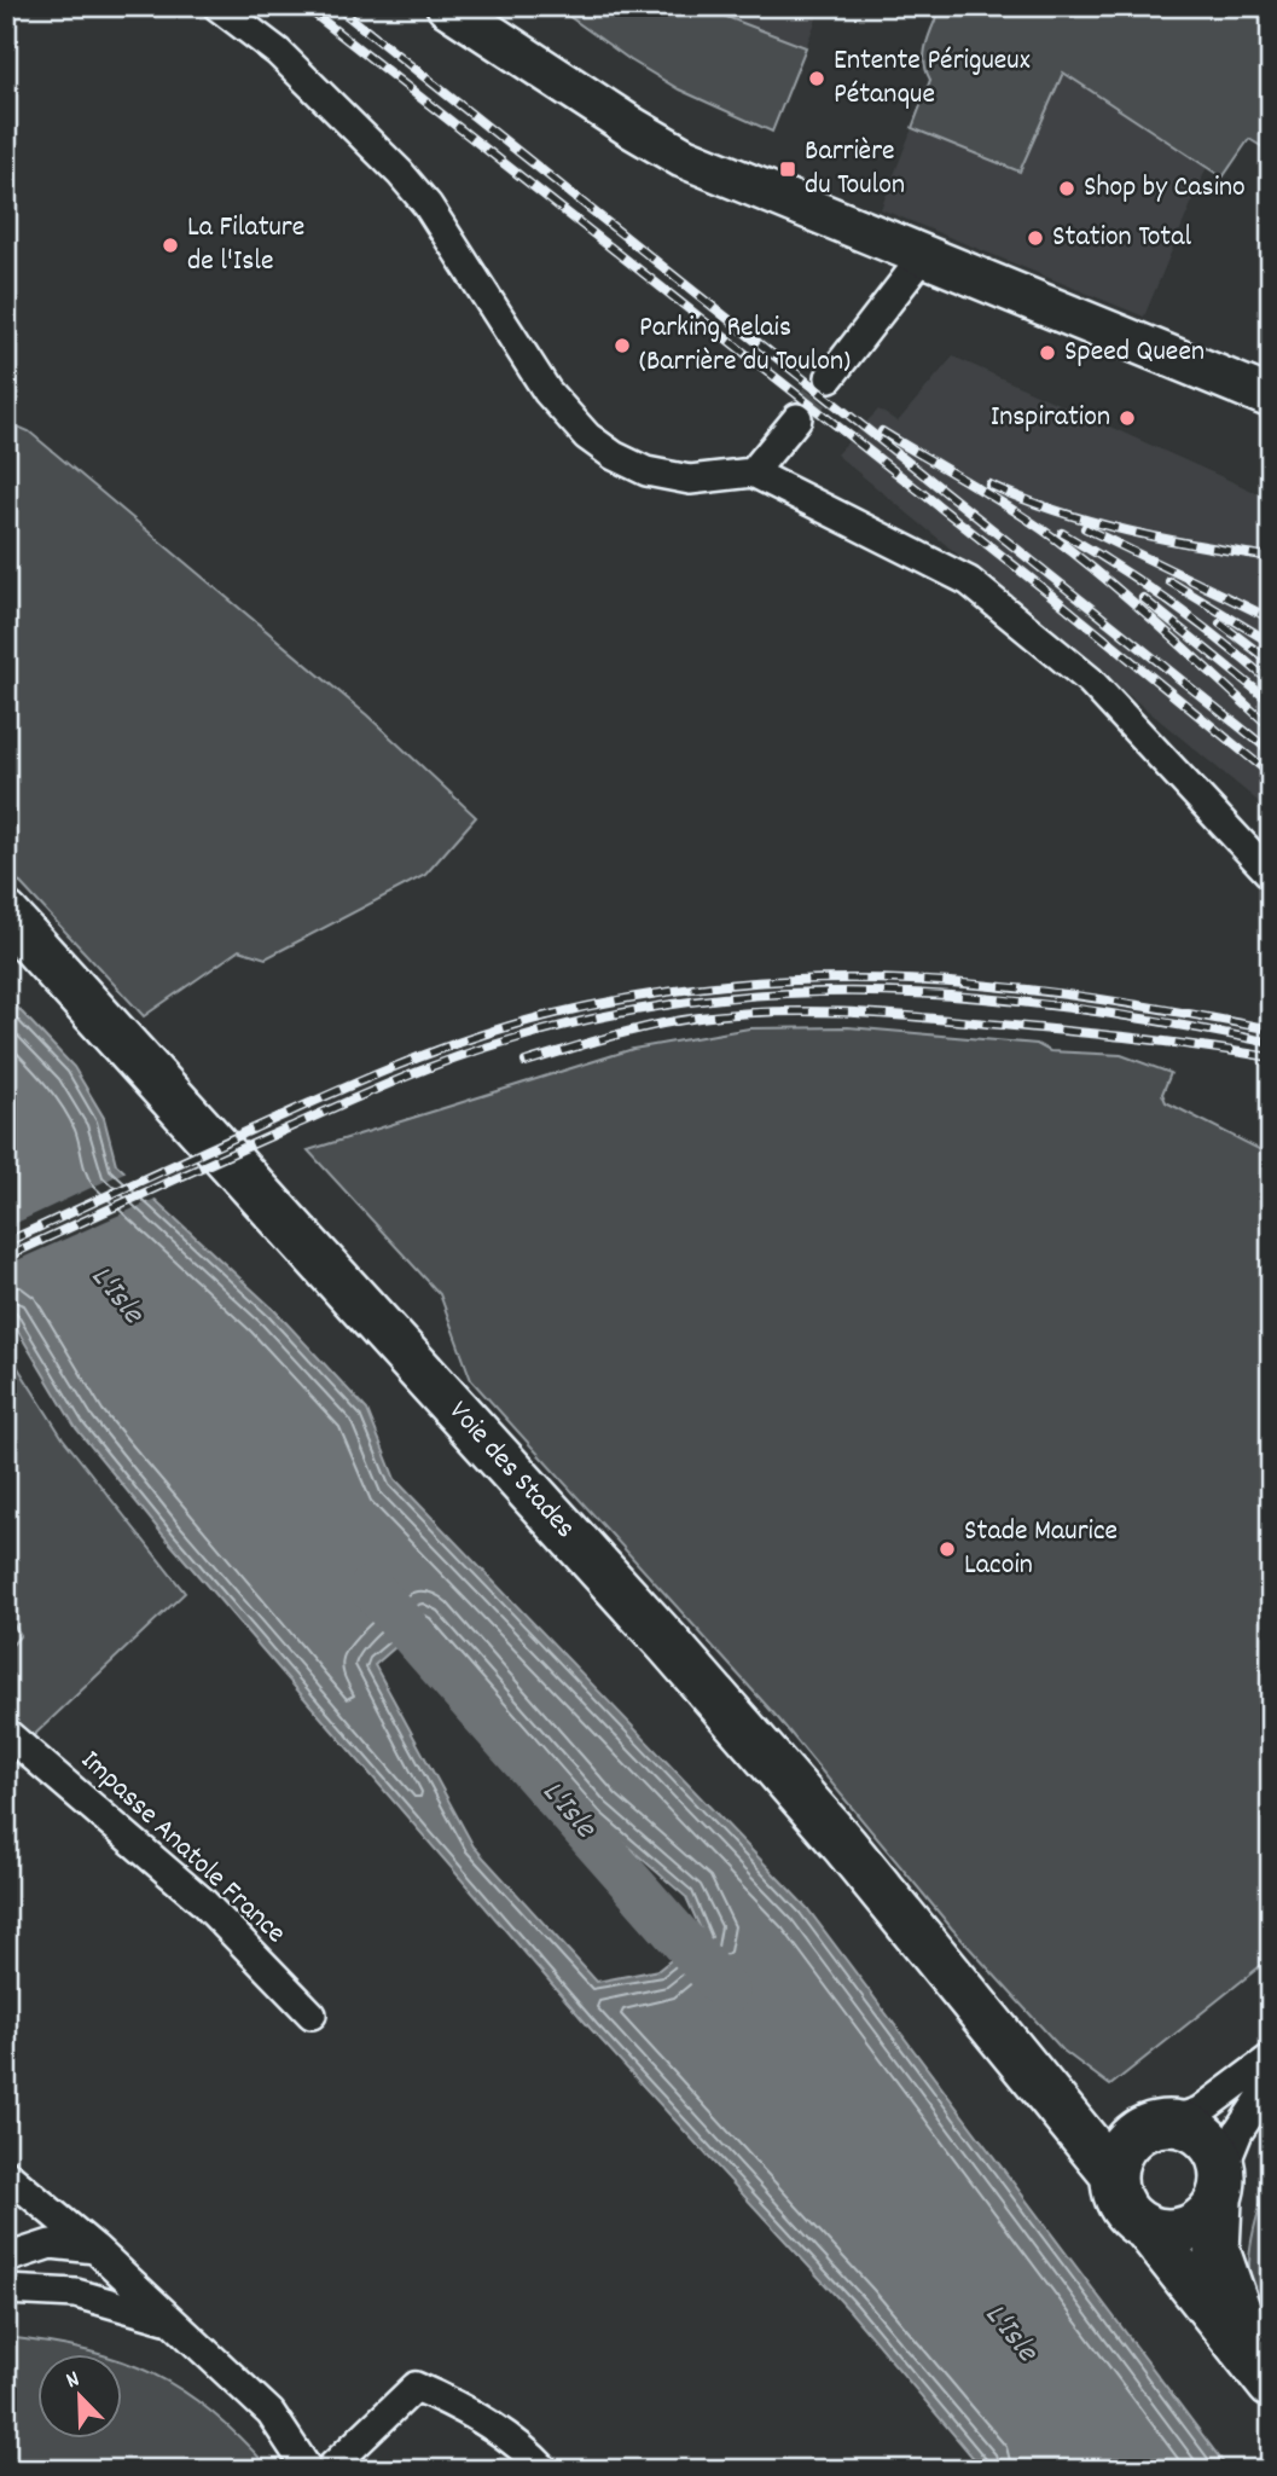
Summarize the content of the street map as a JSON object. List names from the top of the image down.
{
  "streets": {
    "main road": ["Voie des Stades"],
    "street": ["Impasse Anatole France"]
  },
  "water": ["L'Isle"],
  "places": {
    "other": [
      "Entente Périgueux Pétanque",
      "Shop by Casino",
      "Station Total",
      "La Filature de l'Isle",
      "Parking Relais (Barrière du Toulon)",
      "Speed Queen",
      "Inspiration",
      "Stade Maurice Lacoin"
    ],
    "transit": ["Barrière du Toulon"]
  },
  "north": "top left"
}
